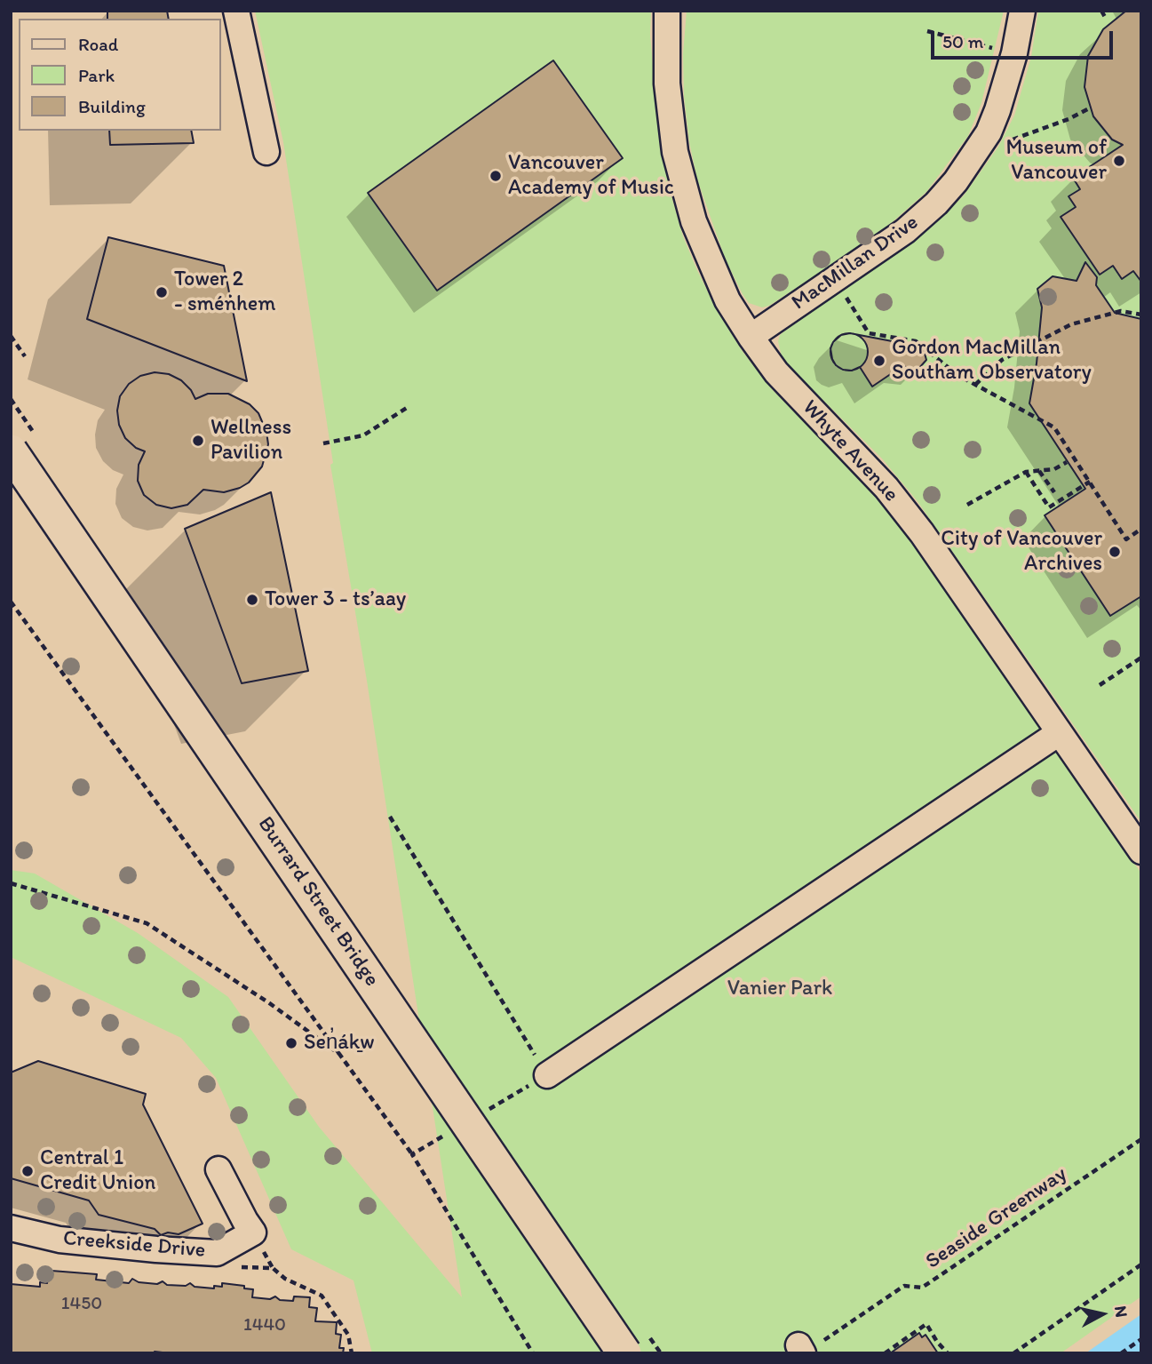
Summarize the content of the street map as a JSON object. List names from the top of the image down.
{
  "streets": {
    "main road": ["Burrard Street Bridge"],
    "street": ["MacMillan Drive", "Whyte Avenue", "Creekside Drive"],
    "path": ["Seaside Greenway"]
  },
  "crossings": [
    ["MacMillan Drive", "Whyte Avenue"]
  ],
  "parks": ["Vanier Park"],
  "places": [
    "Museum of Vancouver",
    "Vancouver Academy of Music",
    "Tower 2 - sméṅhem",
    "Gordon MacMillan Southam Observatory",
    "Wellness Pavilion",
    "City of Vancouver Archives",
    "Tower 3 - ts’aay",
    "Sen̓áḵw",
    "Central 1 Credit Union"
  ],
  "house_numbers": ["1450", "1440"],
  "legend": ["Road", "Park", "Building"],
  "scale_bar": "50 m",
  "north": "right"
}
